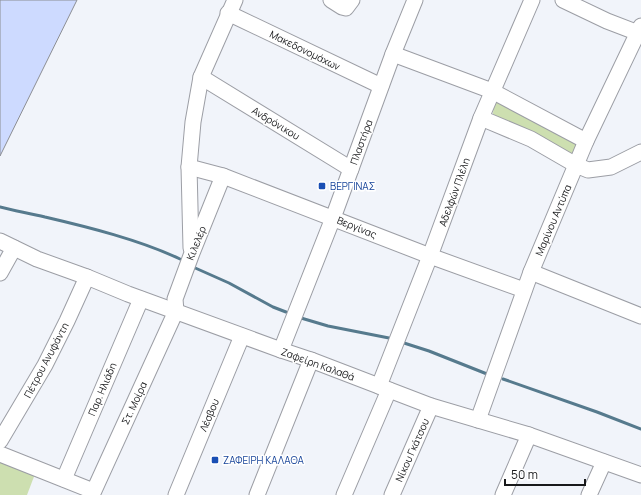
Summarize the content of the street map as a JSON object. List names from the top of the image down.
{
  "streets": {
    "street": [
      "Μακεδονομάχων",
      "Ανδρόνικου",
      "Πλαστήρα",
      "Αδελφών Πλέλη",
      "Μαρίνου Αντύπα",
      "Βεργίνας",
      "Κιλελέρ",
      "Πέτρου Ανυφάντη",
      "Ζαφείρη Καλαθά",
      "Παρ. Ηλιάδη",
      "Στ. Μοίρα",
      "Λέσβου",
      "Νίκου Γκάτσου"
    ]
  },
  "crossings": [
    ["Μακεδονομάχων", "Πλαστήρα"],
    ["Ανδρόνικου", "Πλαστήρα"],
    ["Πλαστήρα", "Βεργίνας"],
    ["Πλαστήρα", "Ζαφείρη Καλαθά"],
    ["Αδελφών Πλέλη", "Βεργίνας"],
    ["Αδελφών Πλέλη", "Ζαφείρη Καλαθά"],
    ["Μαρίνου Αντύπα", "Βεργίνας"],
    ["Μαρίνου Αντύπα", "Ζαφείρη Καλαθά"],
    ["Βεργίνας", "Κιλελέρ"],
    ["Κιλελέρ", "Ζαφείρη Καλαθά"],
    ["Κιλελέρ", "Στ. Μοίρα"],
    ["Πέτρου Ανυφάντη", "Ζαφείρη Καλαθά"],
    ["Ζαφείρη Καλαθά", "Παρ. Ηλιάδη"],
    ["Ζαφείρη Καλαθά", "Στ. Μοίρα"],
    ["Ζαφείρη Καλαθά", "Λέσβου"],
    ["Ζαφείρη Καλαθά", "Νίκου Γκάτσου"]
  ],
  "places": {
    "transit": ["ΒΕΡΓΙΝΑΣ", "ΖΑΦΕΙΡΗ ΚΑΛΑΘΑ"]
  },
  "scale_bar": "50 m"
}
